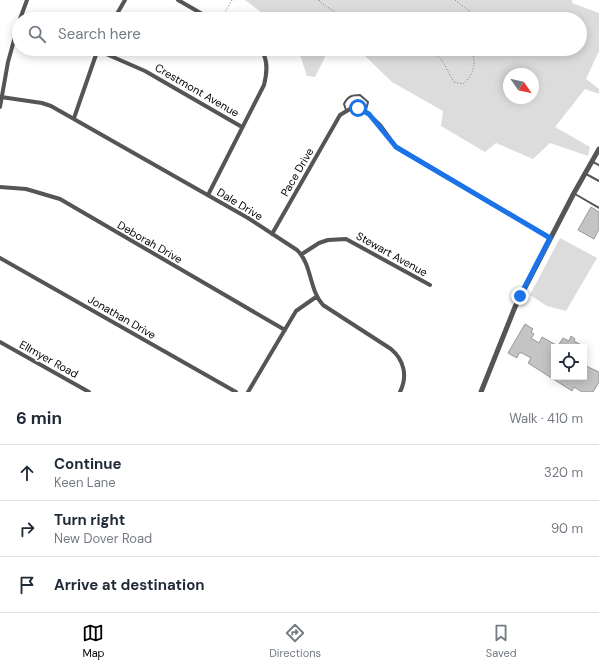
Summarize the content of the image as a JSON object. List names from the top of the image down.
{
  "streets": {
    "street": [
      "Crestmont Avenue",
      "Pace Drive",
      "Dale Drive",
      "Deborah Drive",
      "Stewart Avenue",
      "Jonathan Drive",
      "Ellmyer Road"
    ]
  },
  "crossings": [
    ["Pace Drive", "Dale Drive"],
    ["Dale Drive", "Stewart Avenue"]
  ],
  "north": "bottom right",
  "page": {
    "search": "Search here",
    "heading": ["6 min", "Walk · 410 m"],
    "list": [
      ["Continue", "Keen Lane", "320 m"],
      ["Turn right", "New Dover Road", "90 m"],
      "Arrive at destination"
    ],
    "nav": ["Map", "Directions", "Saved"]
  }
}
